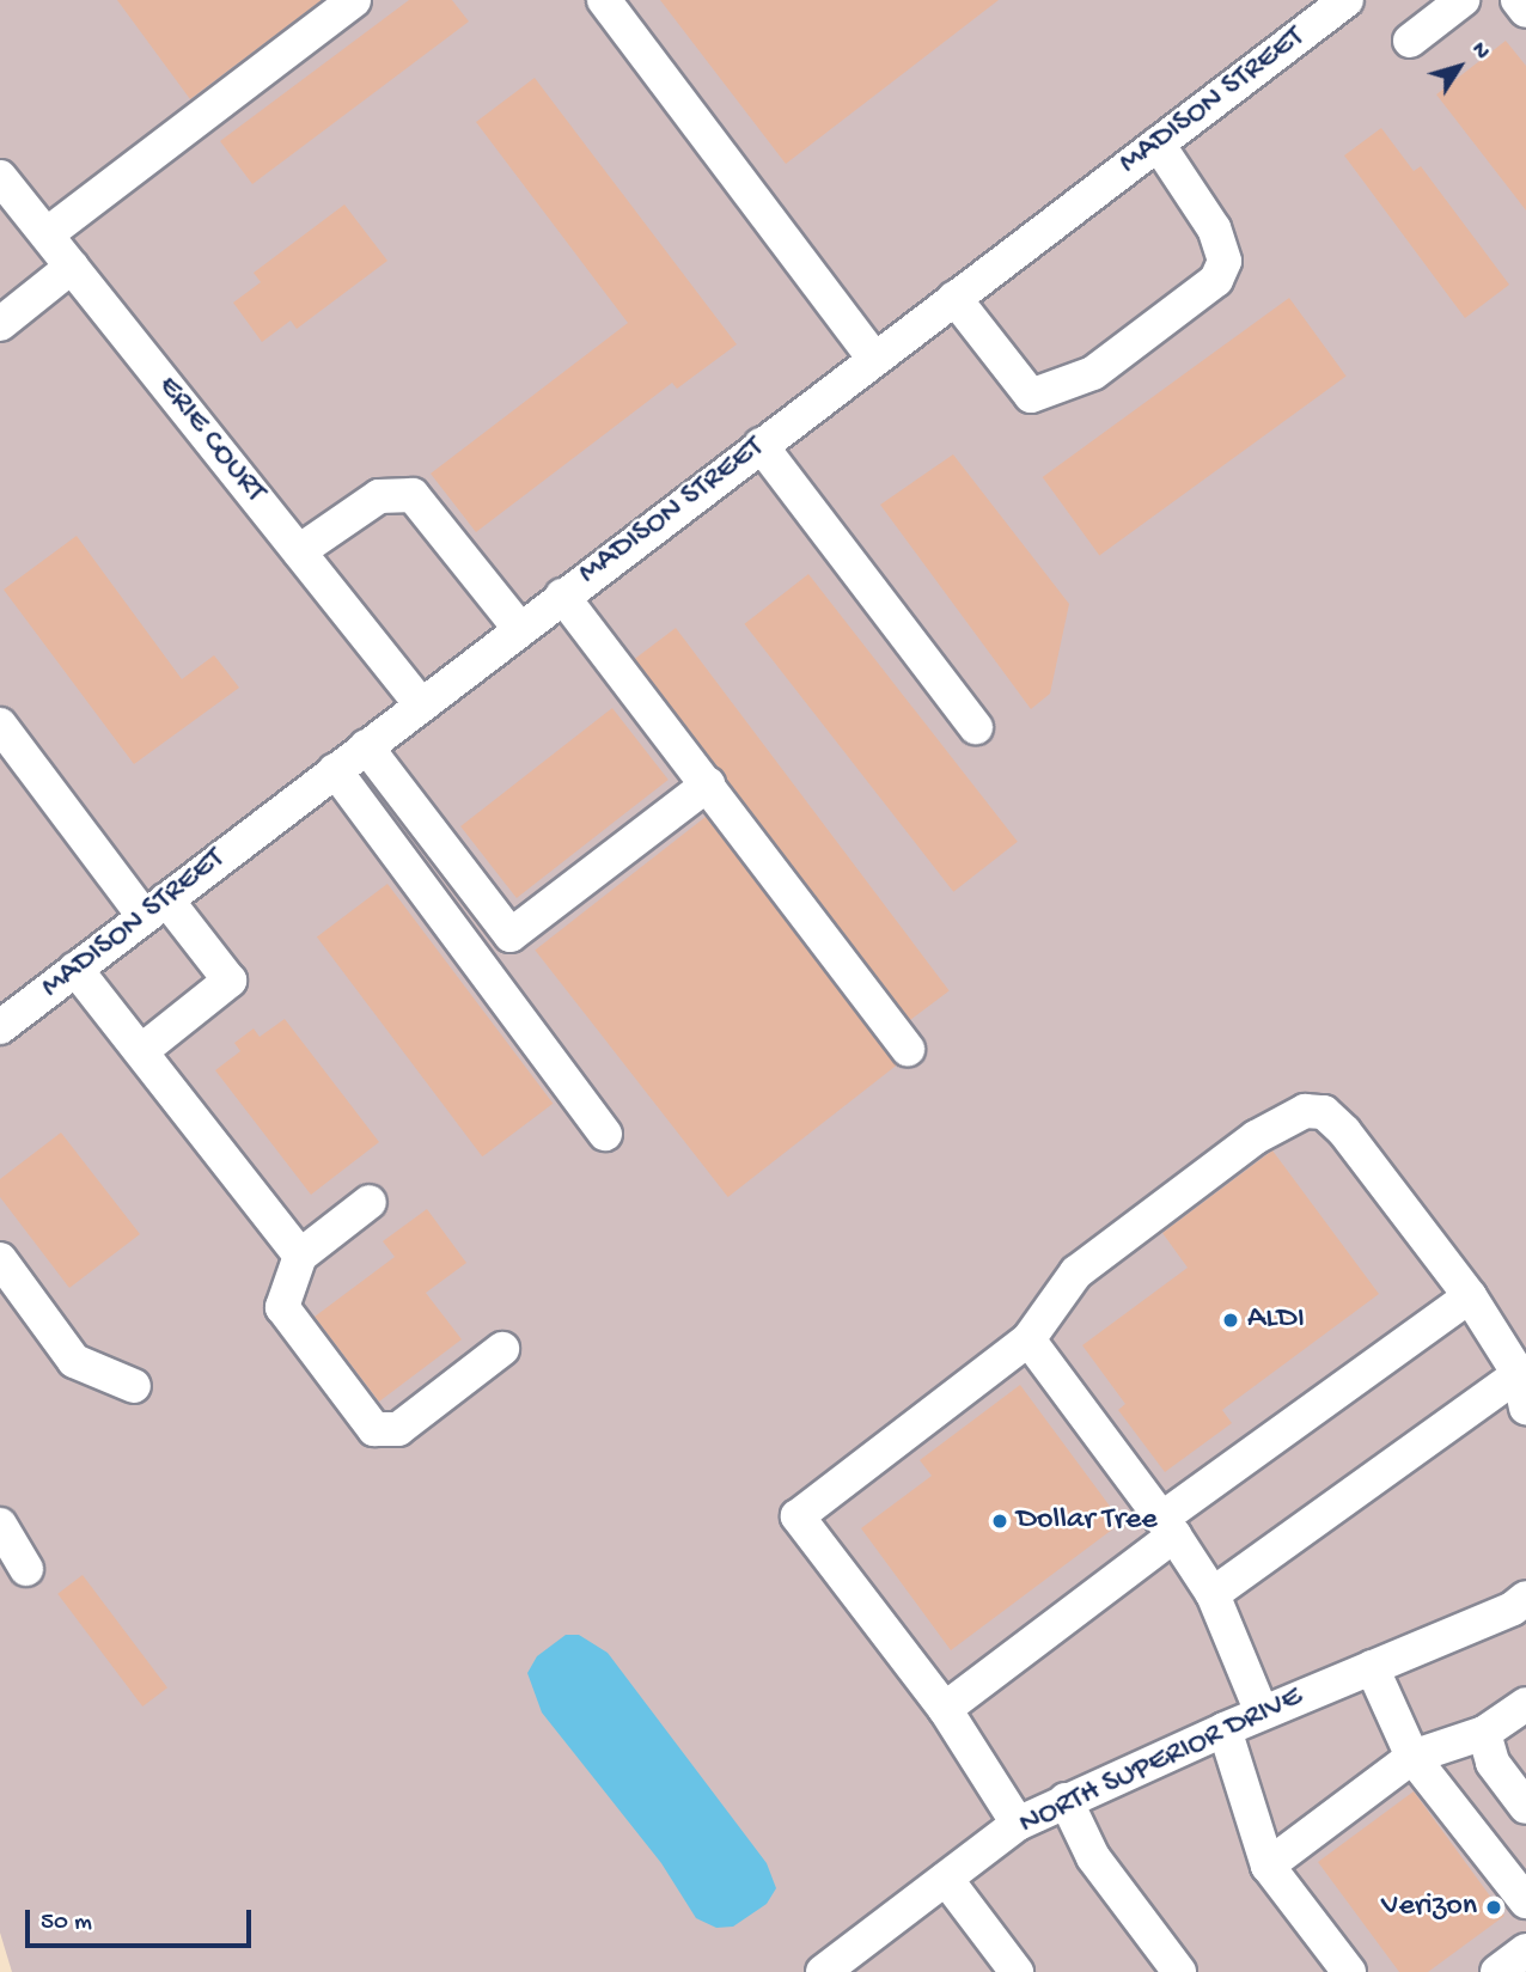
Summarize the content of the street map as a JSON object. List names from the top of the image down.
{
  "streets": {
    "street": ["MADISON STREET", "ERIE COURT", "NORTH SUPERIOR DRIVE"]
  },
  "crossings": [
    ["MADISON STREET", "ERIE COURT"]
  ],
  "places": ["ALDI", "Dollar Tree", "Verizon"],
  "scale_bar": "50 m",
  "north": "top right"
}
